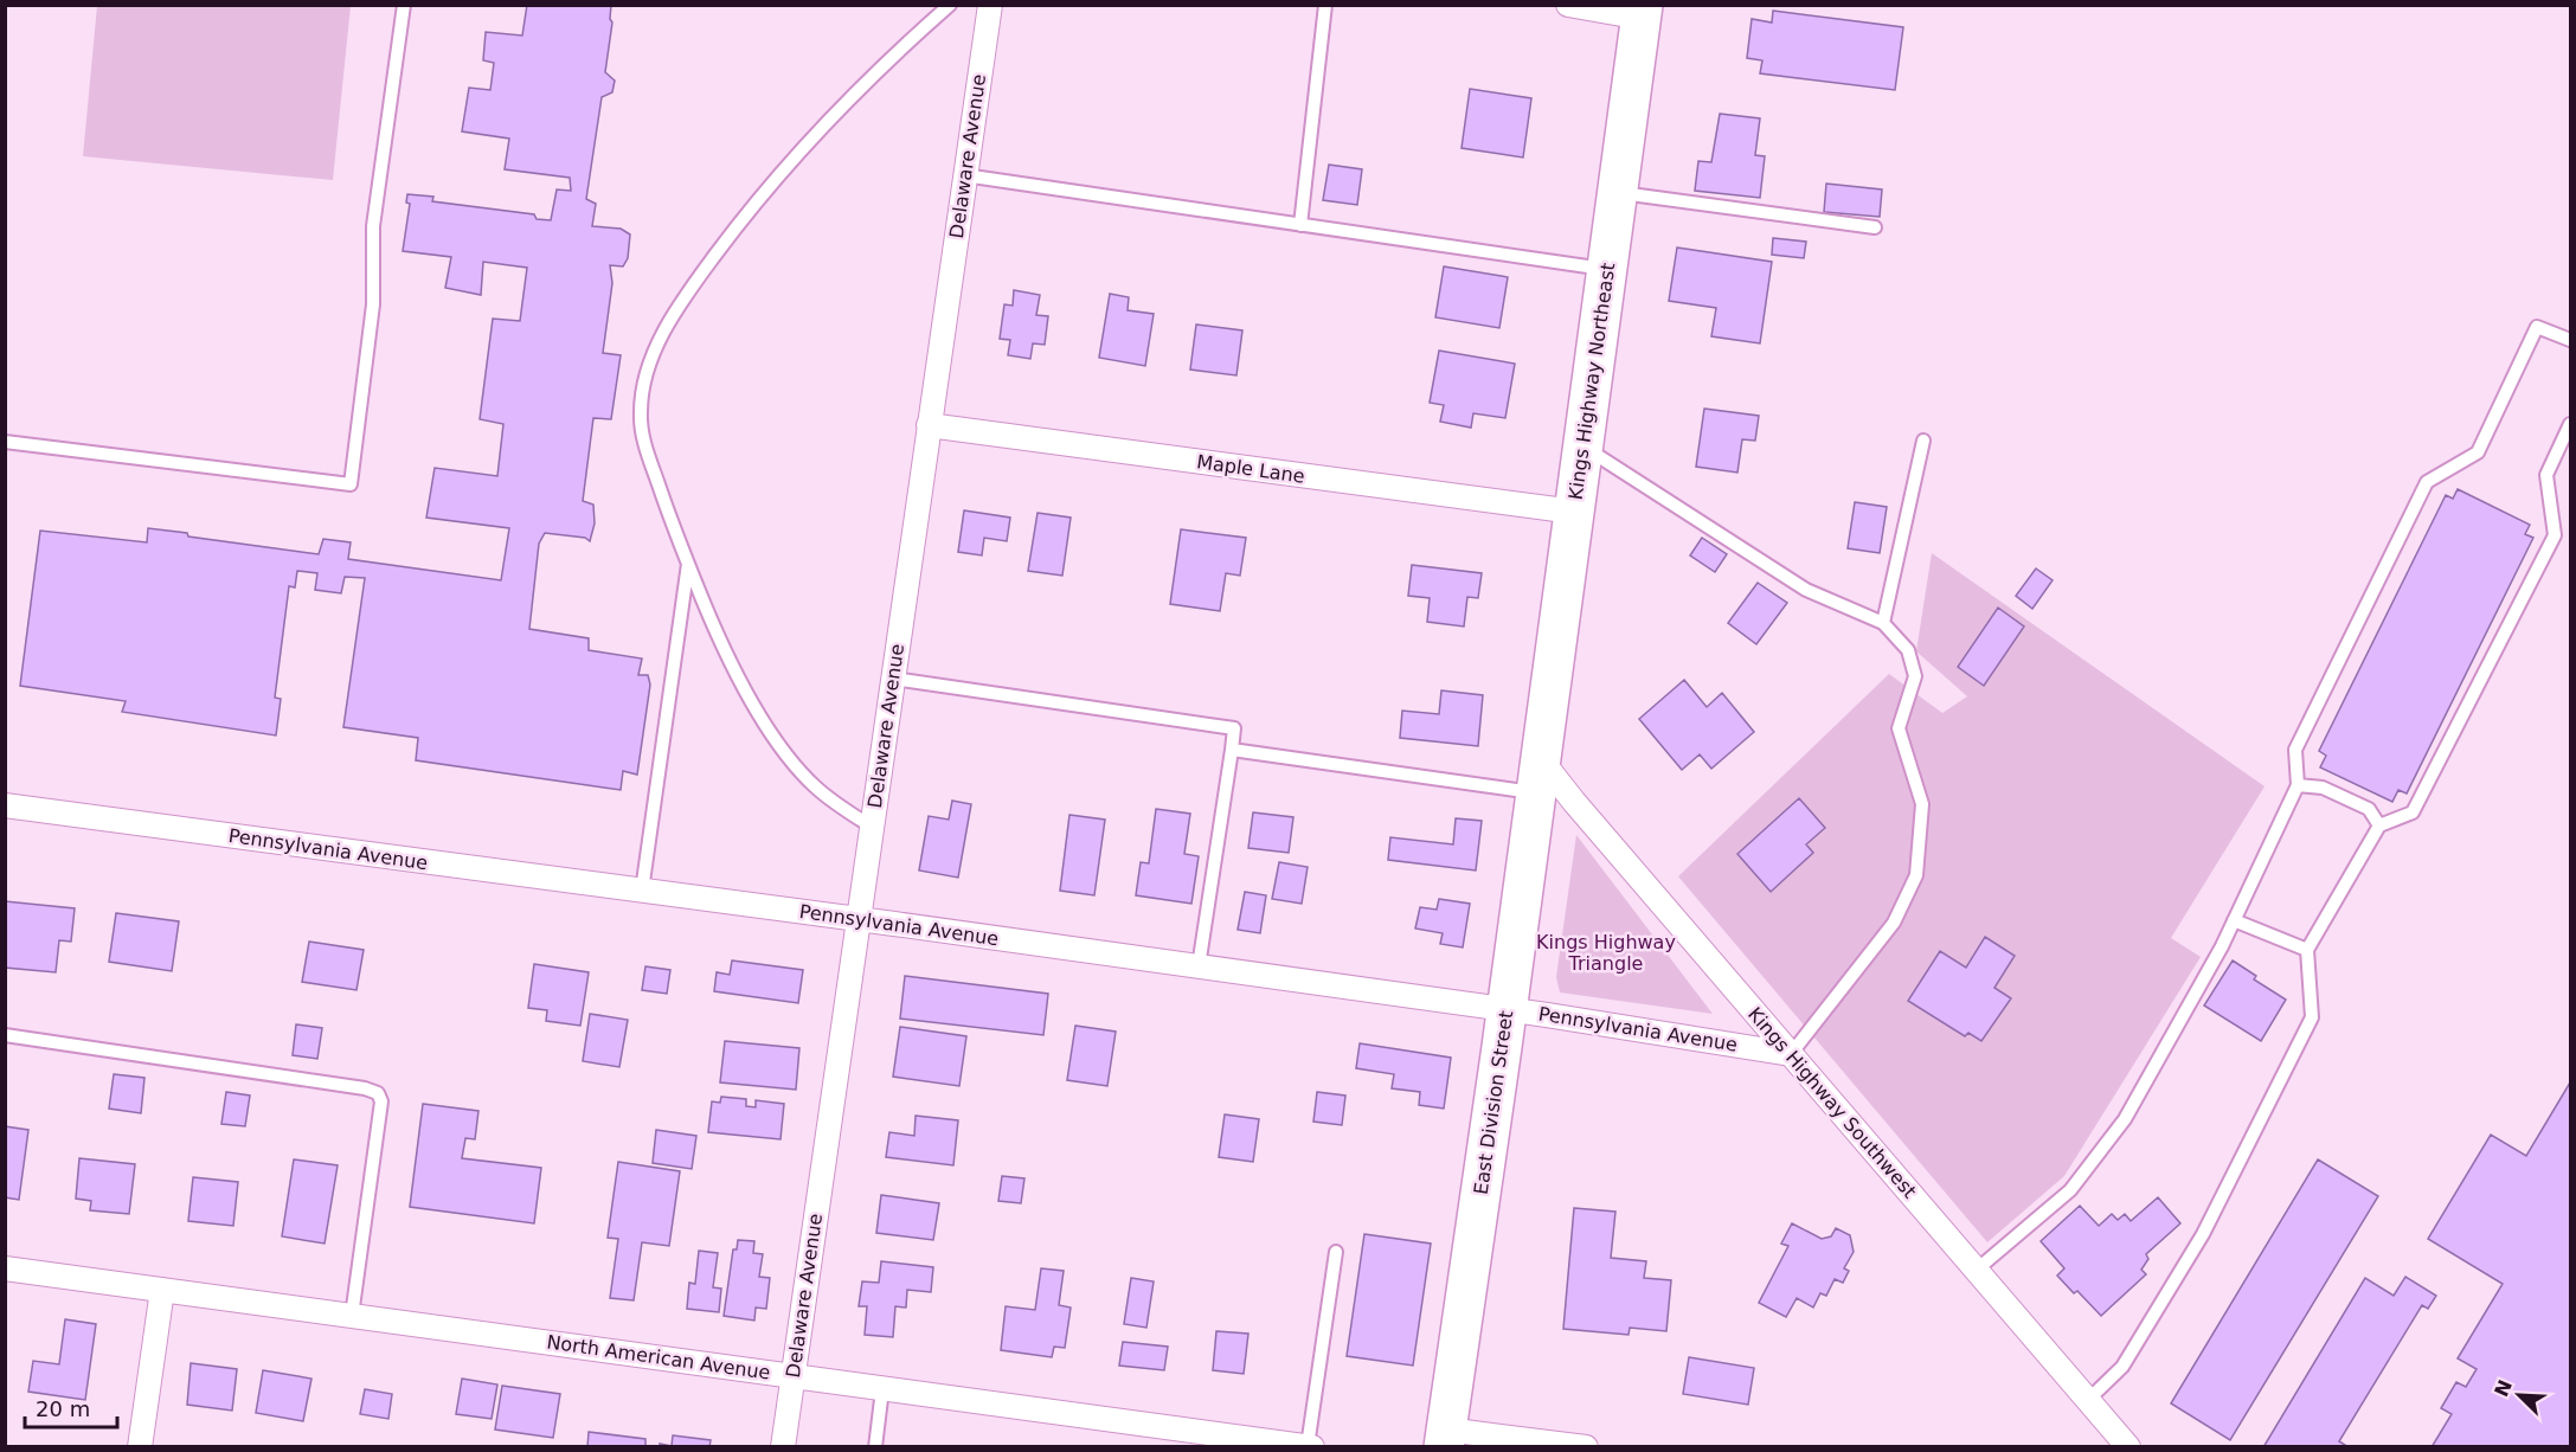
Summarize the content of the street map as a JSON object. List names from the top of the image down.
{
  "streets": {
    "highway": ["Kings Highway Northeast", "East Division Street"],
    "street": [
      "Delaware Avenue",
      "Maple Lane",
      "Pennsylvania Avenue",
      "Kings Highway Southwest",
      "North American Avenue"
    ]
  },
  "crossings": [
    ["Delaware Avenue", "Maple Lane"],
    ["Delaware Avenue", "Pennsylvania Avenue"],
    ["Delaware Avenue", "North American Avenue"],
    ["Kings Highway Northeast", "Maple Lane"],
    ["Kings Highway Northeast", "East Division Street"],
    ["Kings Highway Northeast", "Kings Highway Southwest"],
    ["Pennsylvania Avenue", "East Division Street"],
    ["Pennsylvania Avenue", "Kings Highway Southwest"],
    ["East Division Street", "Kings Highway Southwest"]
  ],
  "parks": ["Kings Highway Triangle"],
  "scale_bar": "20 m",
  "north": "top left"
}
